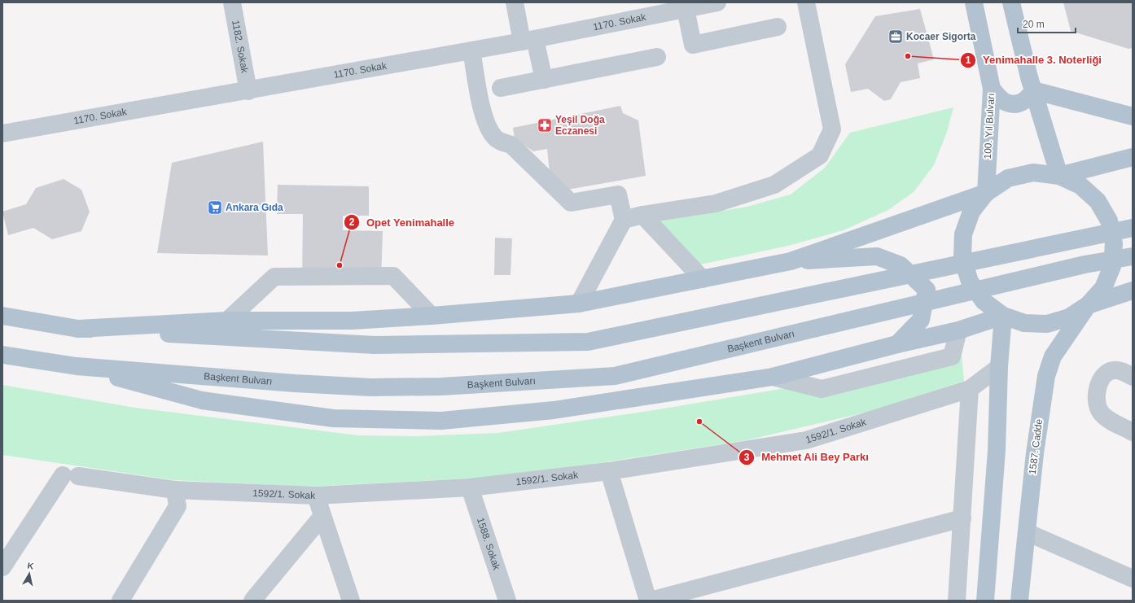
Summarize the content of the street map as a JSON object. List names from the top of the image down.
{
  "streets": {
    "main road": ["100. Yıl Bulvarı", "Başkent Bulvarı", "1587. Cadde"],
    "street": [
      "1170. Sokak",
      "1182. Sokak",
      "1592/1. Sokak",
      "1588. Sokak"
    ]
  },
  "crossings": [
    ["1170. Sokak", "1182. Sokak"],
    ["1592/1. Sokak", "1588. Sokak"]
  ],
  "places": {
    "office": ["Kocaer Sigorta"],
    "other": ["Yenimahalle 3. Noterliği", "Opet Yenimahalle", "Mehmet Ali Bey Parkı"],
    "pharmacy": ["Yeşil Doğa Eczanesi"],
    "supermarket": ["Ankara Gıda"]
  },
  "scale_bar": "20 m",
  "north": "top"
}
